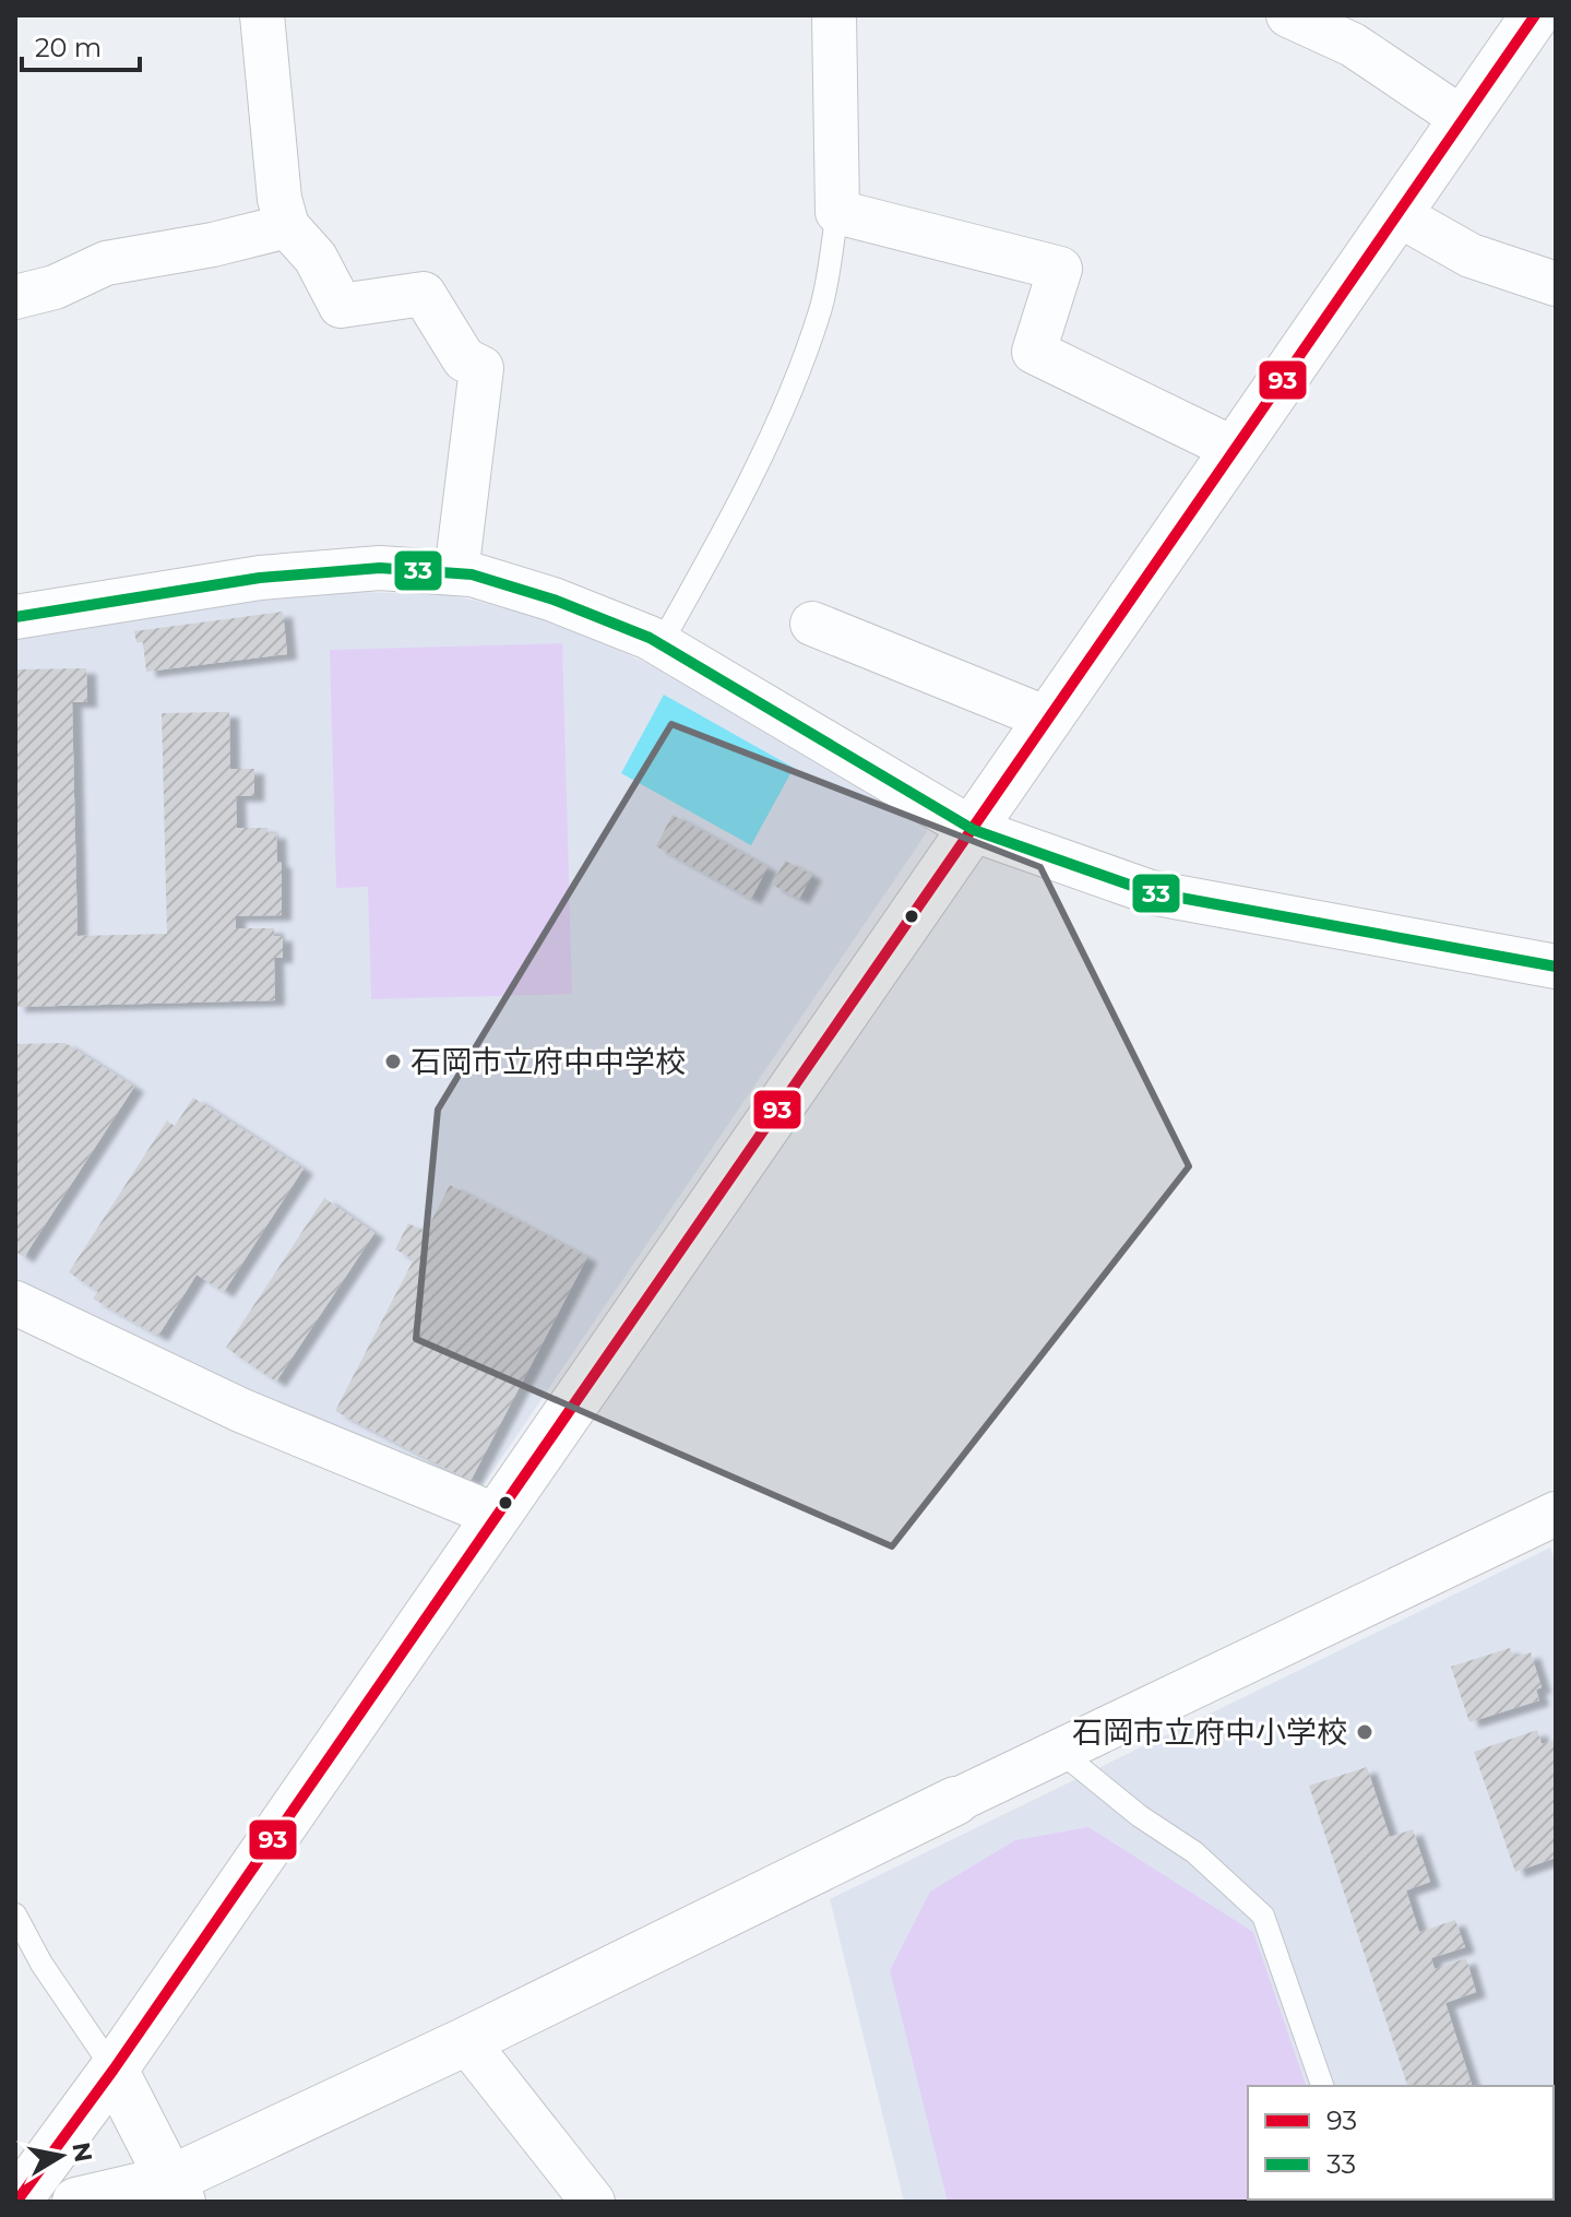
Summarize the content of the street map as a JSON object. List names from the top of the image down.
{
  "places": ["石岡市立府中中学校", "石岡市立府中小学校"],
  "lines": ["transit line 93", "transit line 33"],
  "legend": ["93", "33"],
  "scale_bar": "20 m",
  "north": "right"
}
